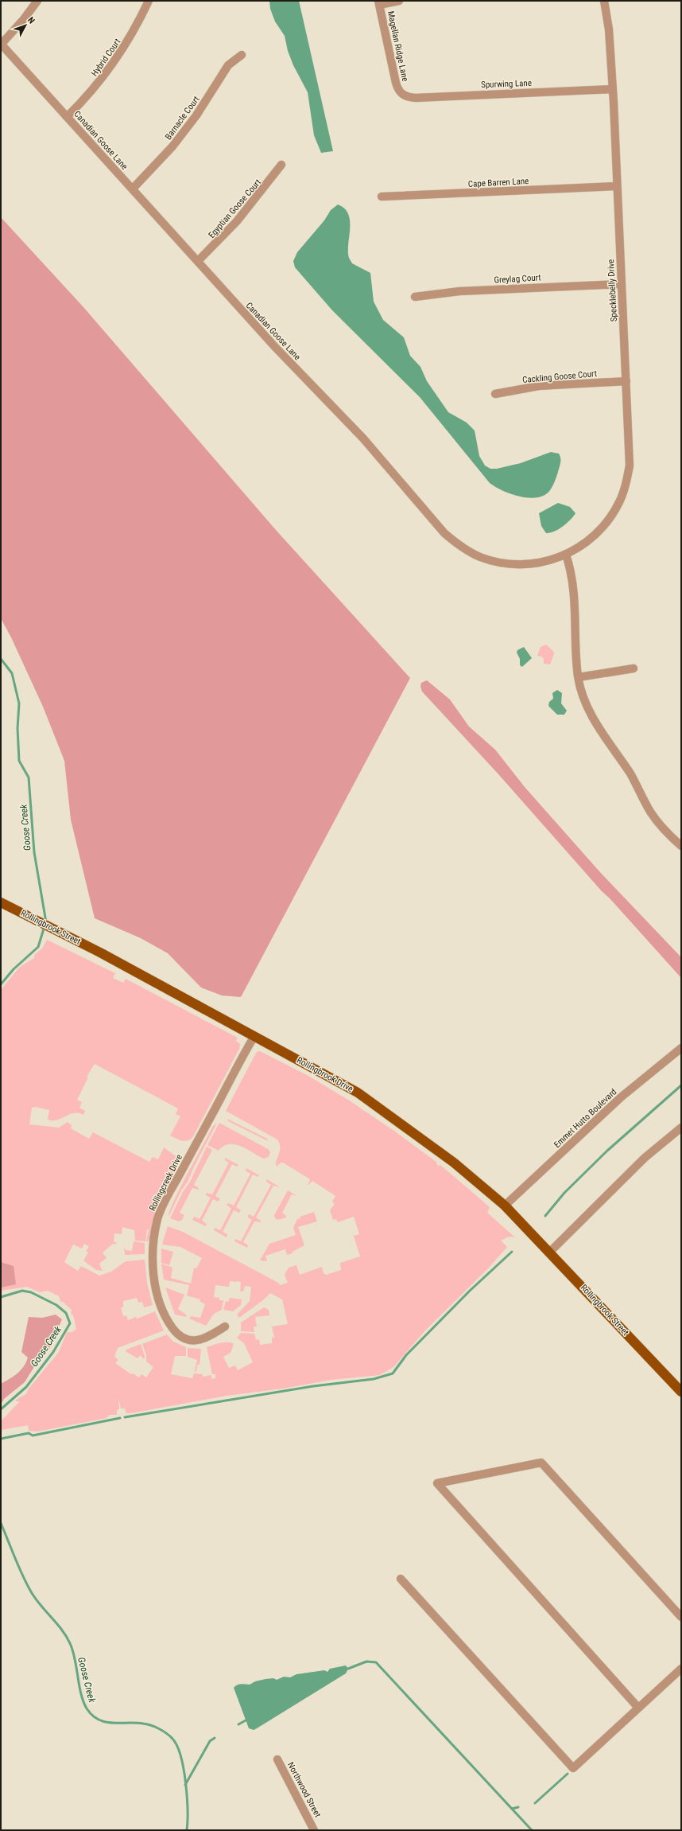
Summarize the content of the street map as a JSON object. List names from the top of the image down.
{
  "streets": {
    "main road": ["Rollingbrook Street", "Rollingbrook Drive"],
    "street": [
      "Magellan Ridge Lane",
      "Hybrid Court",
      "Spurwing Lane",
      "Barnacle Court",
      "Canadian Goose Lane",
      "Cape Barren Lane",
      "Egyptian Goose Court",
      "Greylag Court",
      "Specklebelly Drive",
      "Cackling Goose Court",
      "Emmet Hutto Boulevard",
      "Rollingcreek Drive",
      "Northwood Street"
    ]
  },
  "crossings": [
    ["Magellan Ridge Lane", "Spurwing Lane"],
    ["Hybrid Court", "Canadian Goose Lane"],
    ["Spurwing Lane", "Specklebelly Drive"],
    ["Barnacle Court", "Canadian Goose Lane"],
    ["Canadian Goose Lane", "Egyptian Goose Court"],
    ["Canadian Goose Lane", "Specklebelly Drive"],
    ["Cape Barren Lane", "Specklebelly Drive"],
    ["Greylag Court", "Specklebelly Drive"],
    ["Specklebelly Drive", "Cackling Goose Court"],
    ["Rollingbrook Street", "Rollingbrook Drive"],
    ["Rollingbrook Drive", "Emmet Hutto Boulevard"],
    ["Rollingbrook Drive", "Rollingcreek Drive"]
  ],
  "water": ["Goose Creek"],
  "north": "top right"
}
